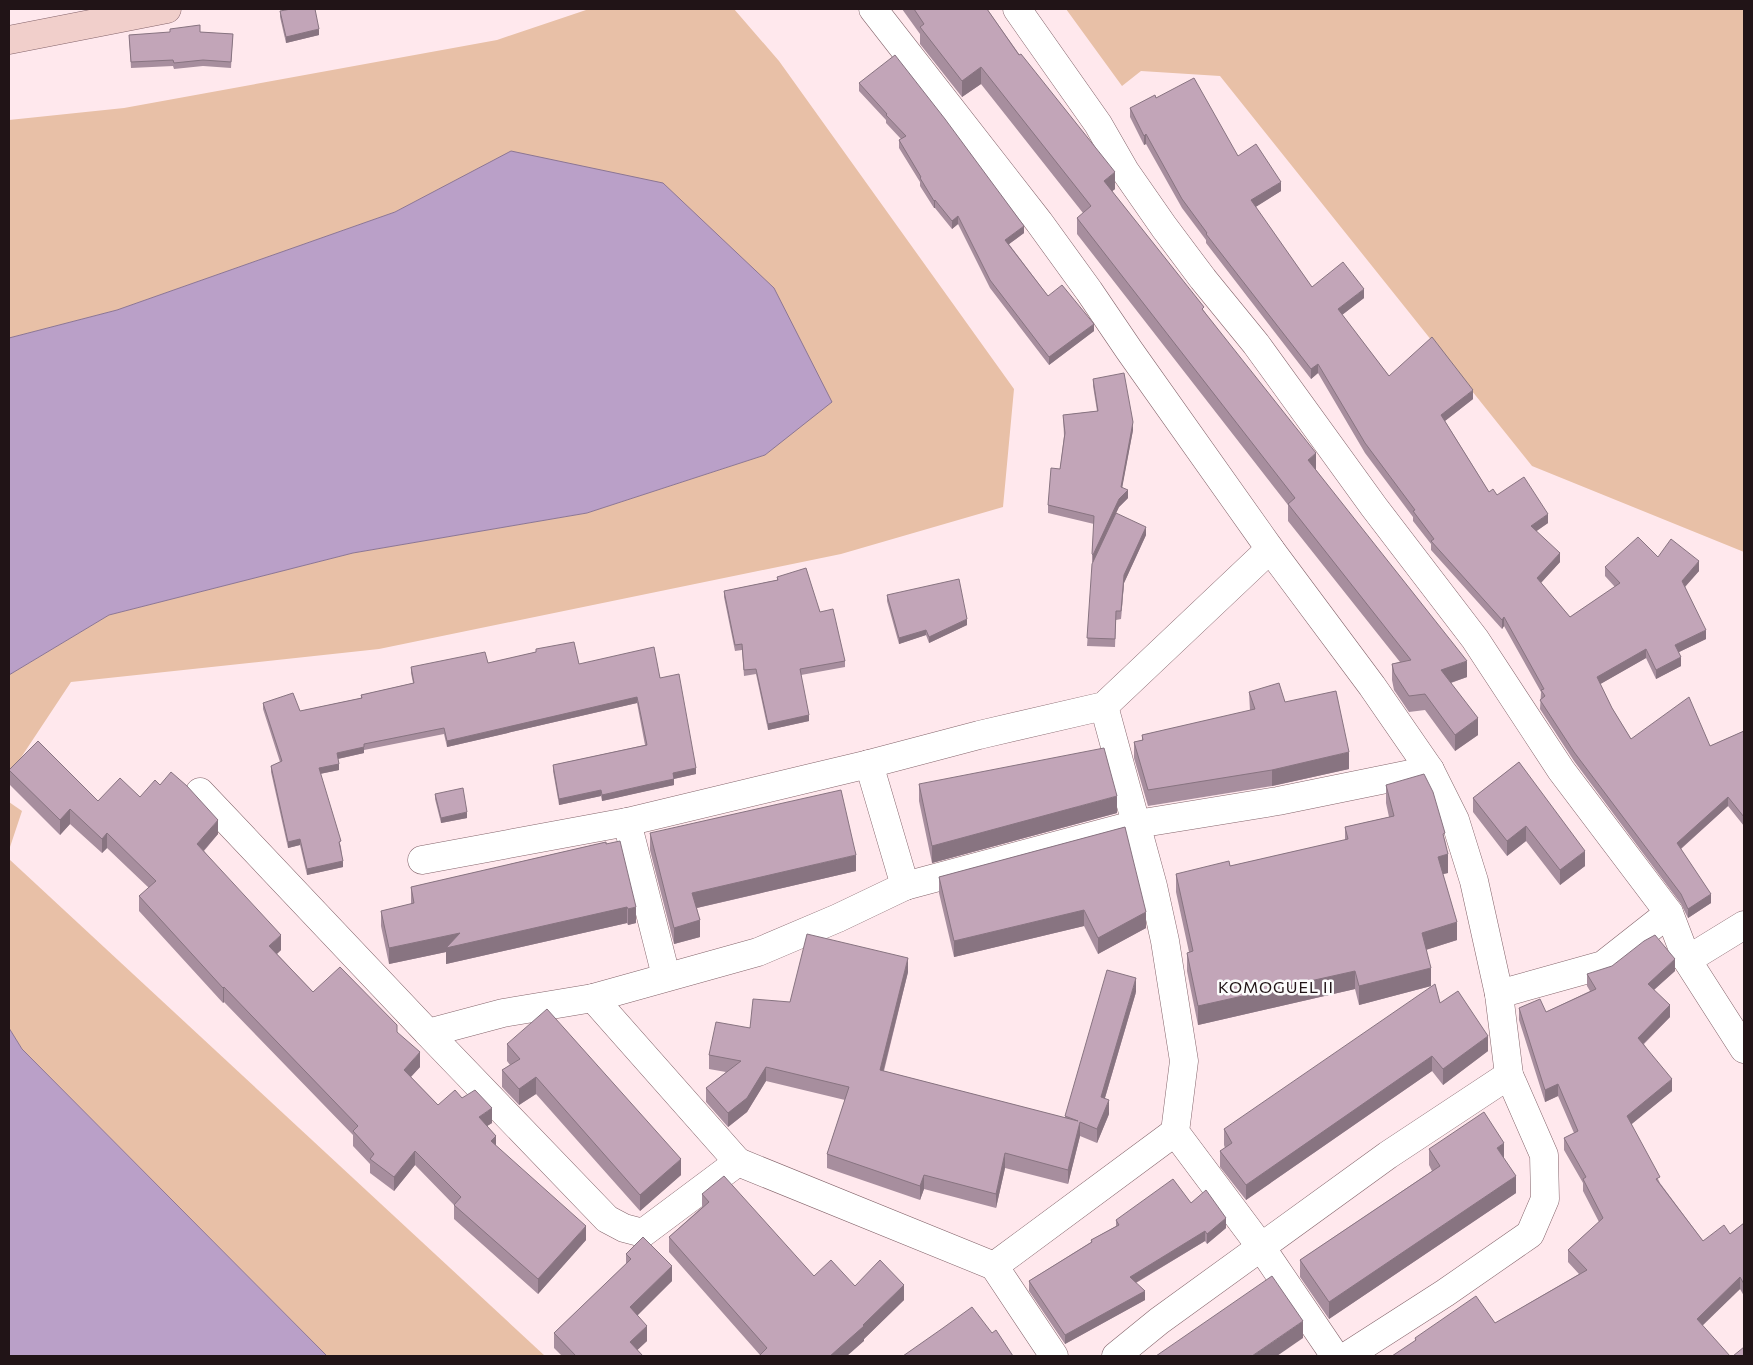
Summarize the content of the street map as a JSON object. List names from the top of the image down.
{
  "districts": ["KOMOGUEL II"]
}
